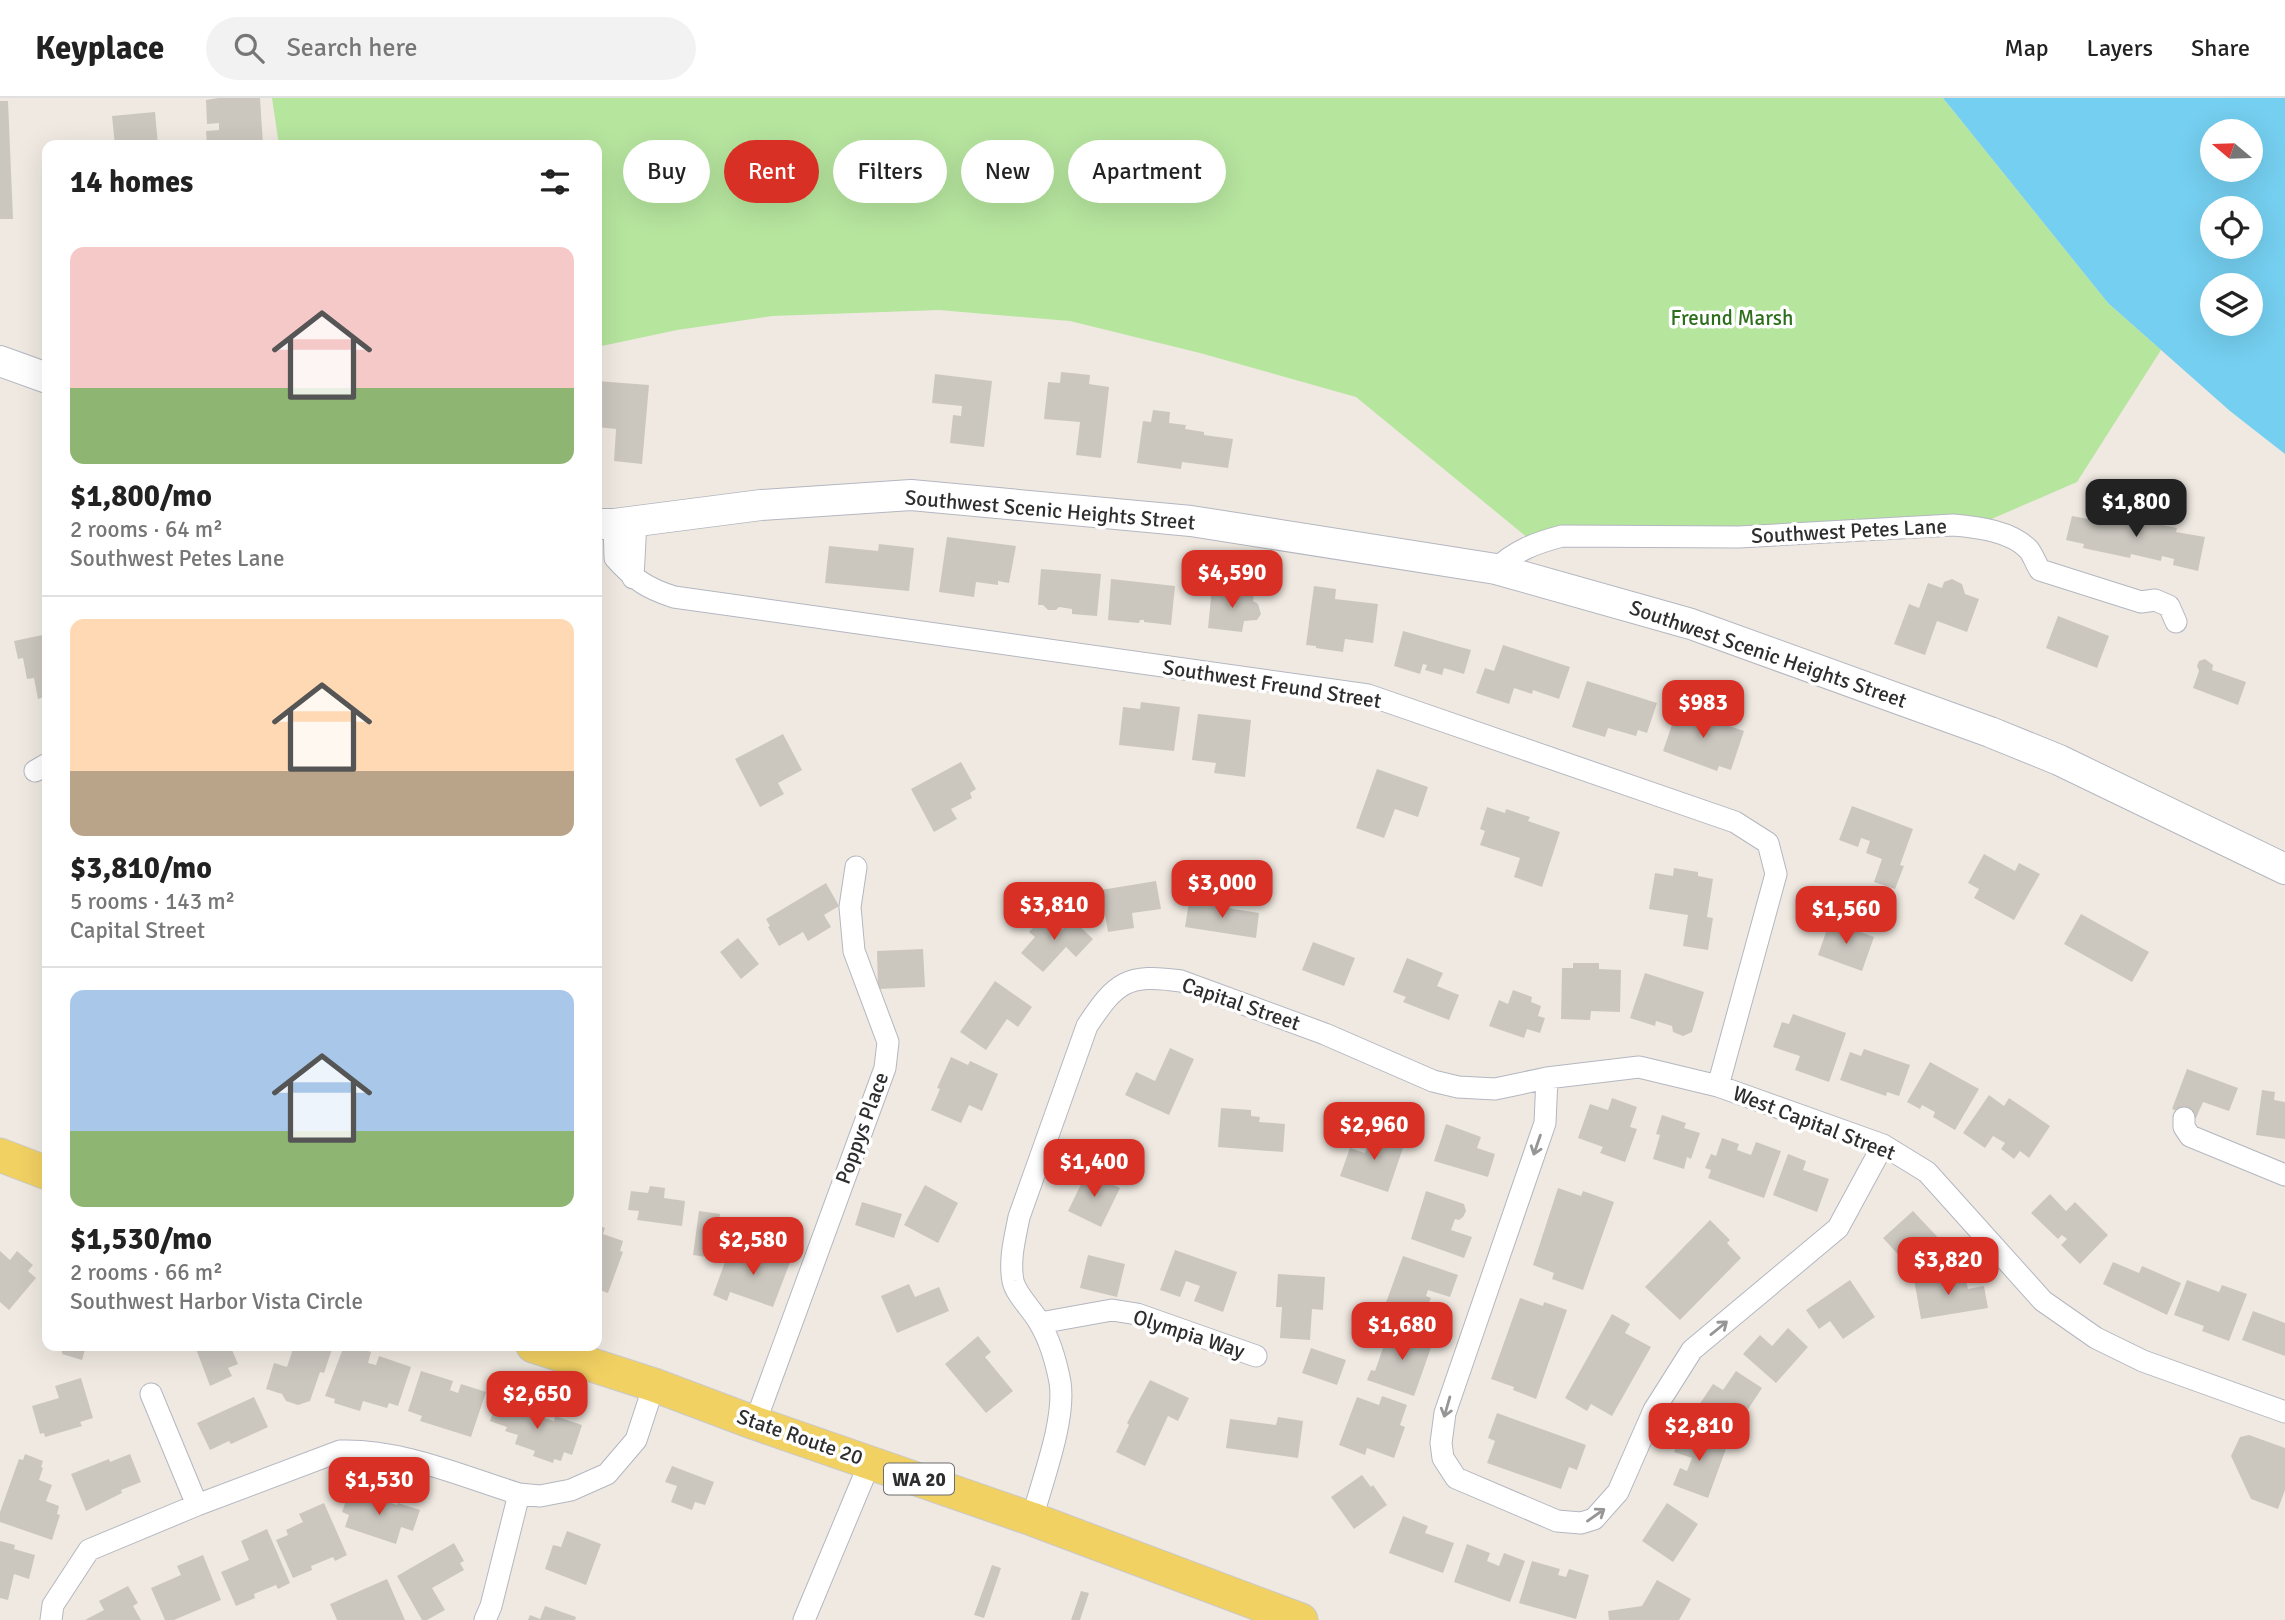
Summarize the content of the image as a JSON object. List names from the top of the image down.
{
  "streets": {
    "main road": ["State Route 20", "WA 20"],
    "street": [
      "Southwest Scenic Heights Street",
      "Southwest Petes Lane",
      "Southwest Freund Street",
      "Capital Street",
      "West Capital Street",
      "Poppys Place",
      "Olympia Way"
    ]
  },
  "crossings": [
    ["Southwest Scenic Heights Street", "Southwest Petes Lane"],
    ["Southwest Scenic Heights Street", "Southwest Freund Street"],
    ["Southwest Freund Street", "Capital Street"],
    ["Southwest Freund Street", "West Capital Street"],
    ["Capital Street", "West Capital Street"],
    ["Capital Street", "Olympia Way"],
    ["Capital Street", "State Route 20"],
    ["Poppys Place", "State Route 20"]
  ],
  "parks": ["Freund Marsh"],
  "north": "left",
  "page": {
    "header": "Keyplace",
    "search": "Search here",
    "nav": ["Map", "Layers", "Share"],
    "chip": [
      "Buy",
      "Rent",
      "Filters",
      "New",
      "Apartment"
    ],
    "heading": "14 homes",
    "list": [
      {
        "name": "$1,800/mo",
        "note": "2 rooms · 64 m² · Southwest Petes Lane"
      },
      {
        "name": "$3,810/mo",
        "note": "5 rooms · 143 m² · Capital Street"
      },
      {
        "name": "$1,530/mo",
        "note": "2 rooms · 66 m² · Southwest Harbor Vista Circle"
      }
    ],
    "price": [
      "$1,800",
      "$4,590",
      "$983",
      "$3,000",
      "$3,810",
      "$1,560",
      "$2,960",
      "$1,400",
      "$2,580",
      "$3,820",
      "$1,680",
      "$2,650",
      "$2,810",
      "$1,530"
    ]
  }
}
